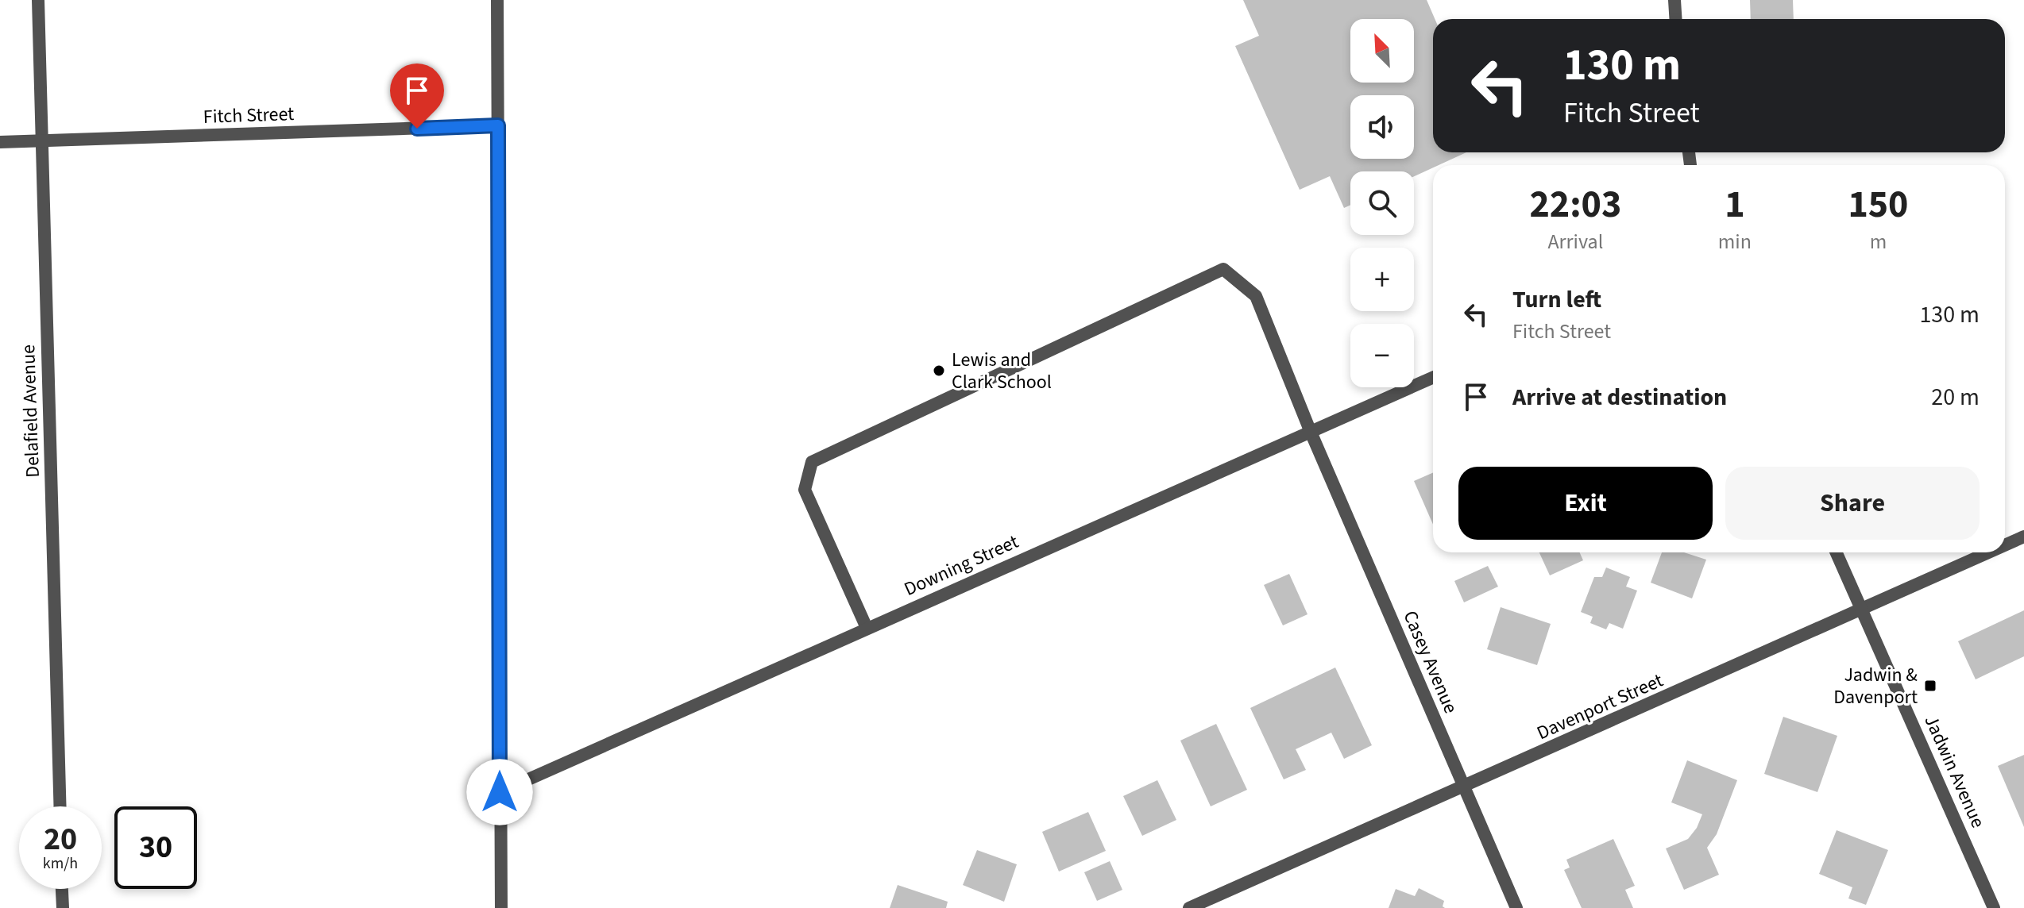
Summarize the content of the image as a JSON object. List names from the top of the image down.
{
  "streets": {
    "street": [
      "Fitch Street",
      "Delafield Avenue",
      "Downing Street",
      "Casey Avenue",
      "Davenport Street",
      "Jadwin Avenue"
    ]
  },
  "crossings": [
    ["Fitch Street", "Delafield Avenue"],
    ["Downing Street", "Casey Avenue"],
    ["Casey Avenue", "Davenport Street"],
    ["Davenport Street", "Jadwin Avenue"]
  ],
  "places": {
    "other": ["Lewis and Clark School"],
    "transit": ["Jadwin & Davenport"]
  },
  "north": "top left",
  "page": {
    "map_buttons": ["+", "−"],
    "turn": ["130 m", "Fitch Street"],
    "eta": [
      "22:03",
      "Arrival",
      "1",
      "min",
      "150",
      "m"
    ],
    "list": [
      {
        "name": "Turn left",
        "note": "Fitch Street",
        "value": "130 m"
      },
      {
        "name": "Arrive at destination",
        "value": "20 m"
      }
    ],
    "buttons": ["Exit", "Share"],
    "speed": "20 km/h",
    "limit": "30"
  }
}
